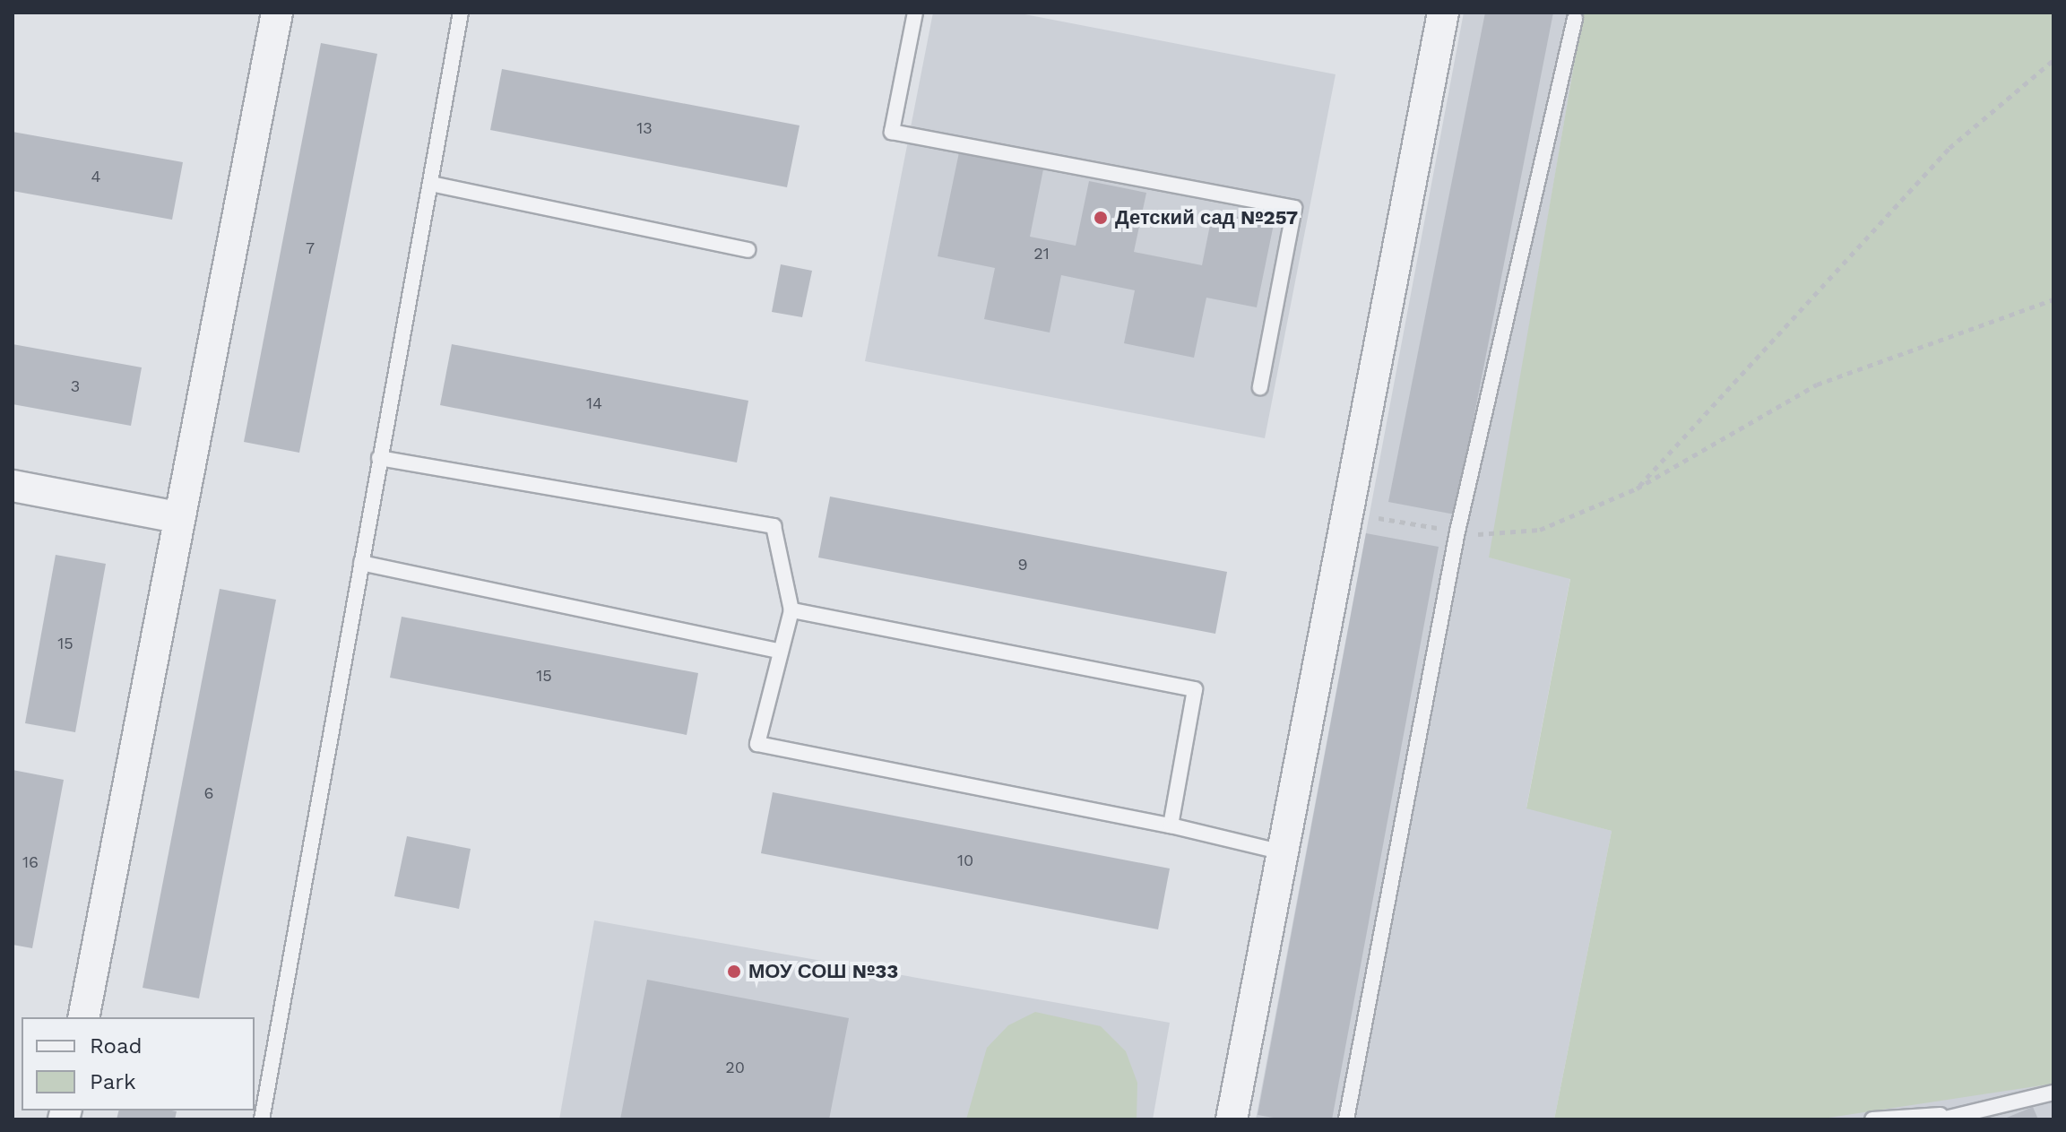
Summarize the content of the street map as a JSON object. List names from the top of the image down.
{
  "places": ["Детский сад №257", "МОУ СОШ №33"],
  "house_numbers": [
    "13",
    "4",
    "7",
    "21",
    "3",
    "14",
    "9",
    "15",
    "15",
    "6",
    "10",
    "16",
    "20"
  ],
  "legend": ["Road", "Park"]
}
